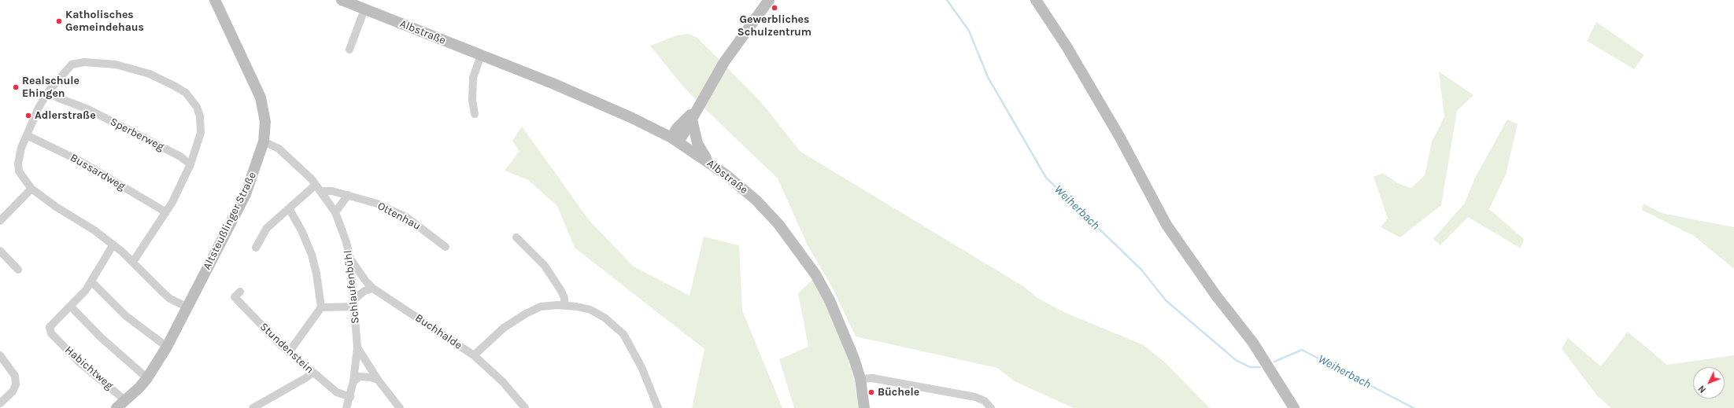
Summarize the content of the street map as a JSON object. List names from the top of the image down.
{
  "streets": {
    "street": [
      "Albstraße",
      "Sperberweg",
      "Bussardweg",
      "Ottenhau",
      "Altsteußlinger Straße",
      "Schlaufenbühl",
      "Buchhalde",
      "Stundenstein",
      "Habichtweg"
    ]
  },
  "crossings": [
    ["Ottenhau", "Schlaufenbühl"],
    ["Altsteußlinger Straße", "Schlaufenbühl"],
    ["Altsteußlinger Straße", "Habichtweg"],
    ["Schlaufenbühl", "Buchhalde"],
    ["Schlaufenbühl", "Stundenstein"]
  ],
  "water": ["Weiherbach"],
  "places": [
    "Gewerbliches Schulzentrum",
    "Katholisches Gemeindehaus",
    "Realschule Ehingen",
    "Adlerstraße",
    "Büchele"
  ],
  "north": "bottom left"
}
